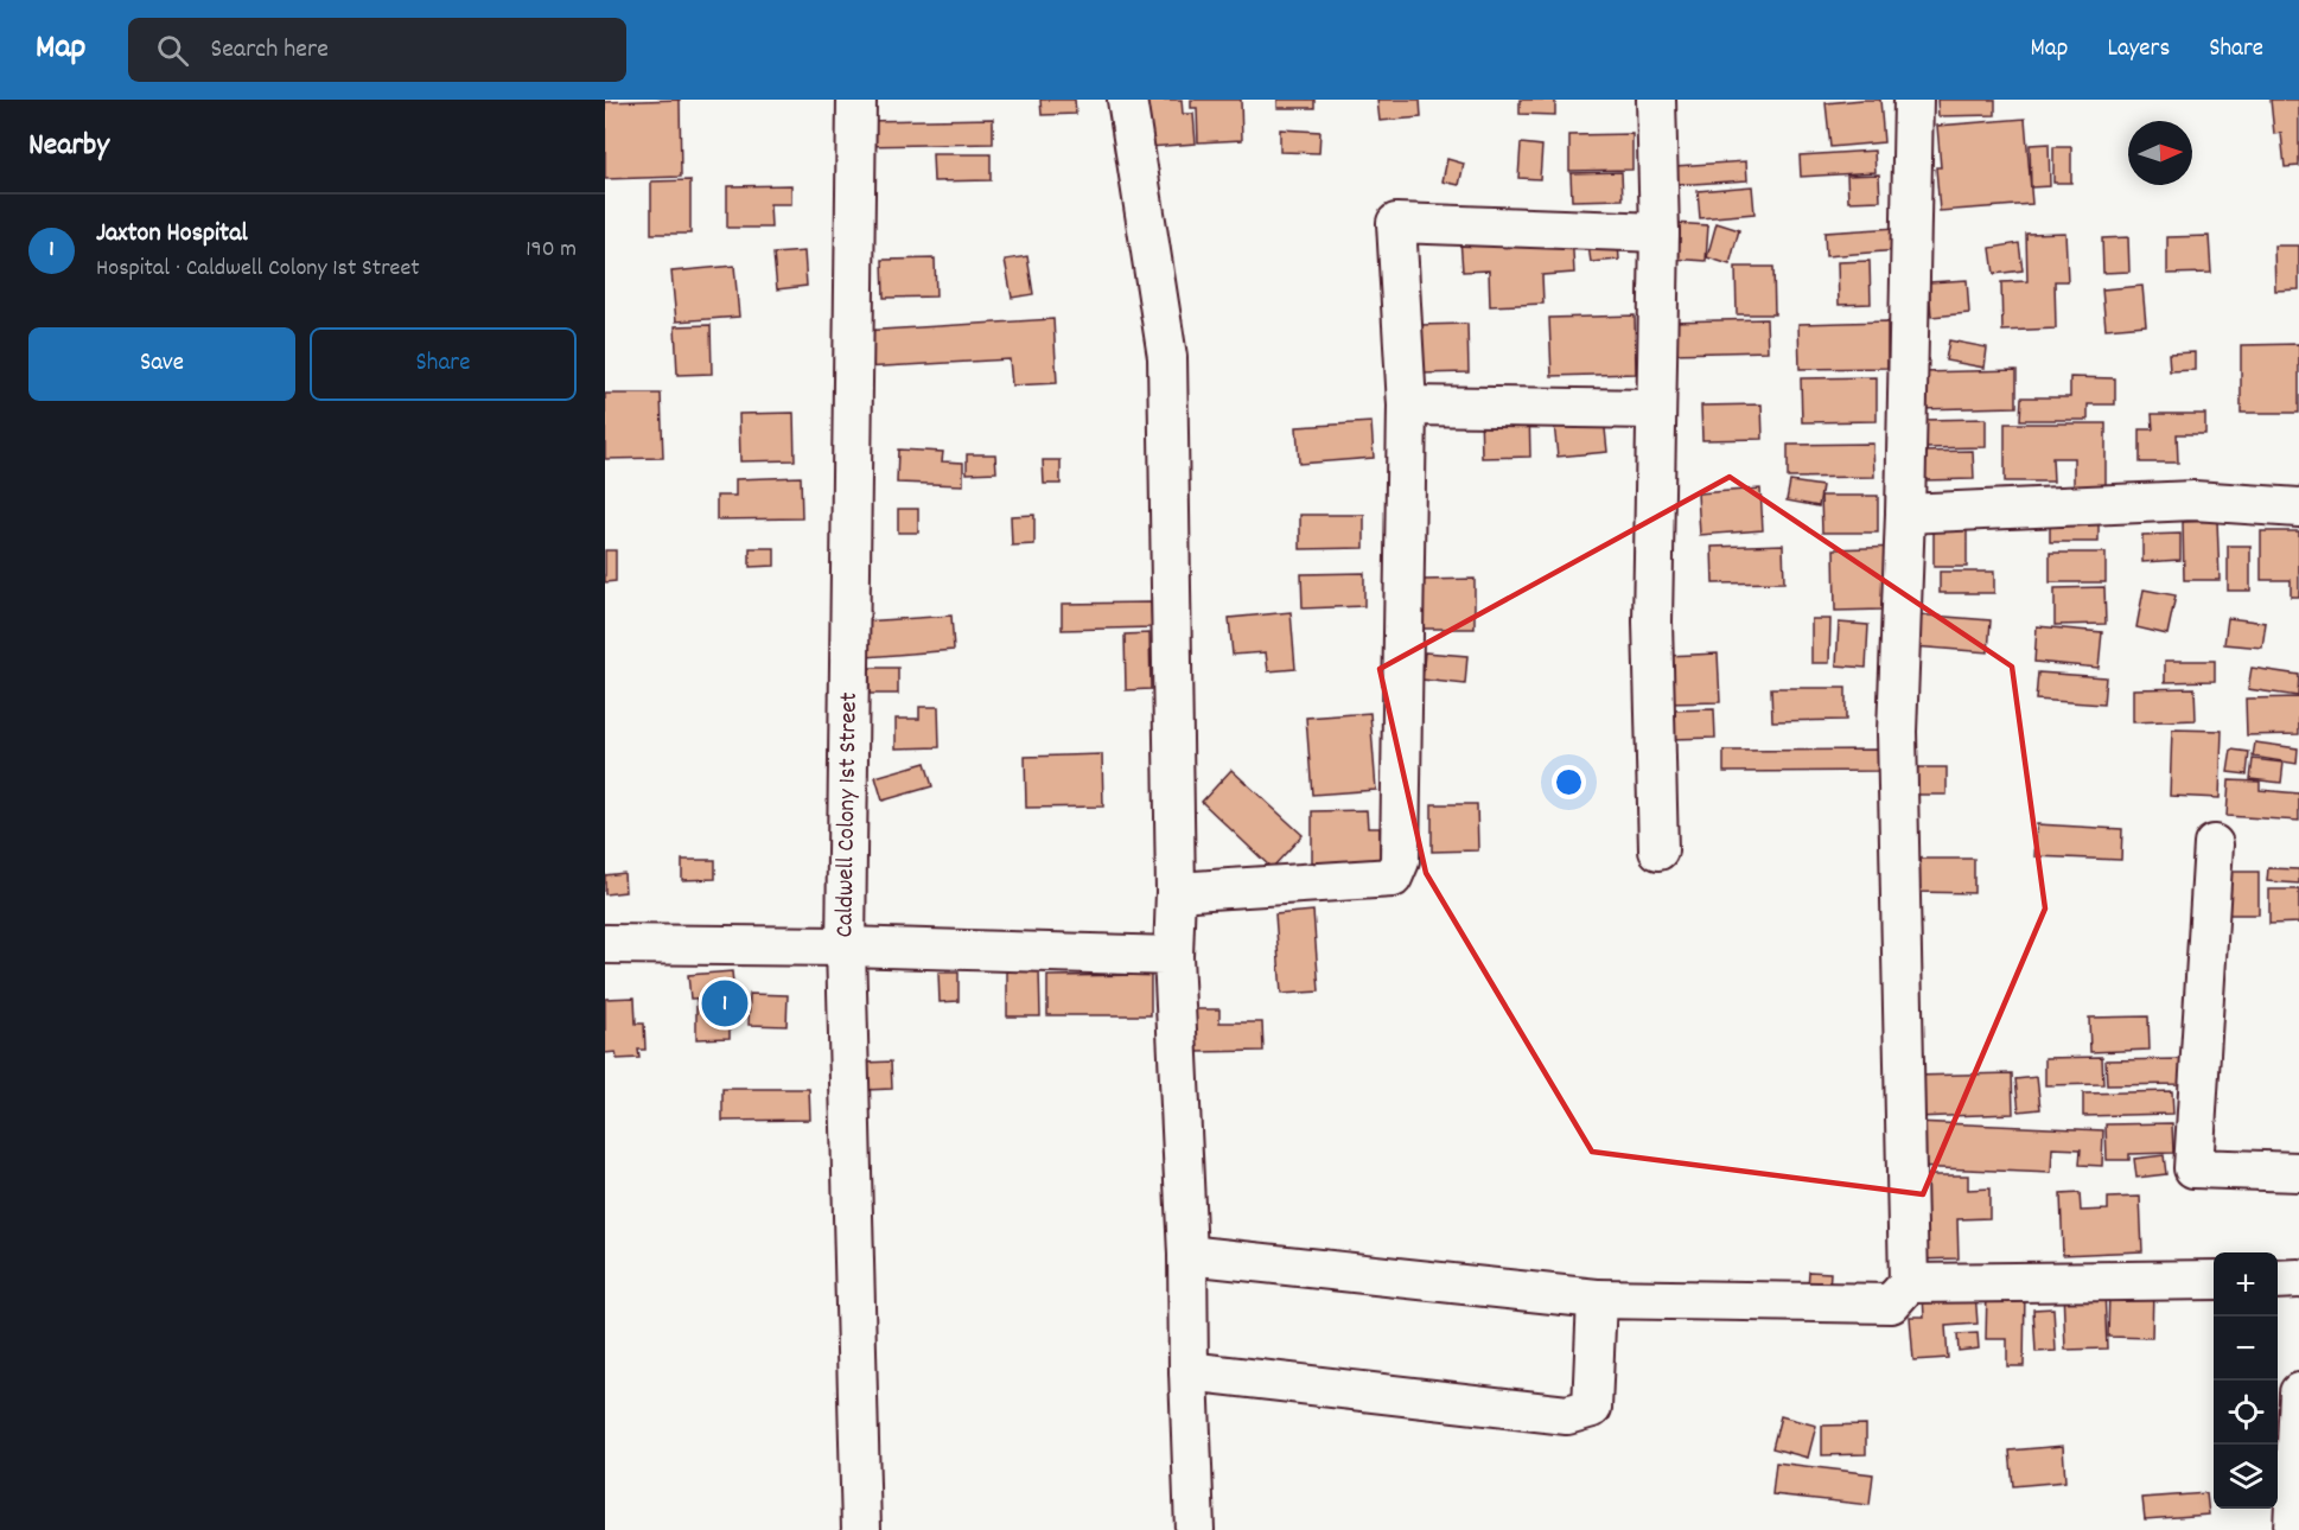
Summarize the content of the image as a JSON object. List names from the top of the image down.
{
  "streets": {
    "street": ["Caldwell Colony 1st Street"]
  },
  "north": "right",
  "page": {
    "header": "Map",
    "search": "Search here",
    "nav": ["Map", "Layers", "Share"],
    "heading": "Nearby",
    "list": [
      {
        "mark": "1",
        "name": "Jaxton Hospital",
        "note": "Hospital · Caldwell Colony 1st Street",
        "value": "190 m"
      }
    ],
    "buttons": ["Save", "Share"],
    "pins": "1",
    "map_buttons": ["+", "−"]
  }
}
